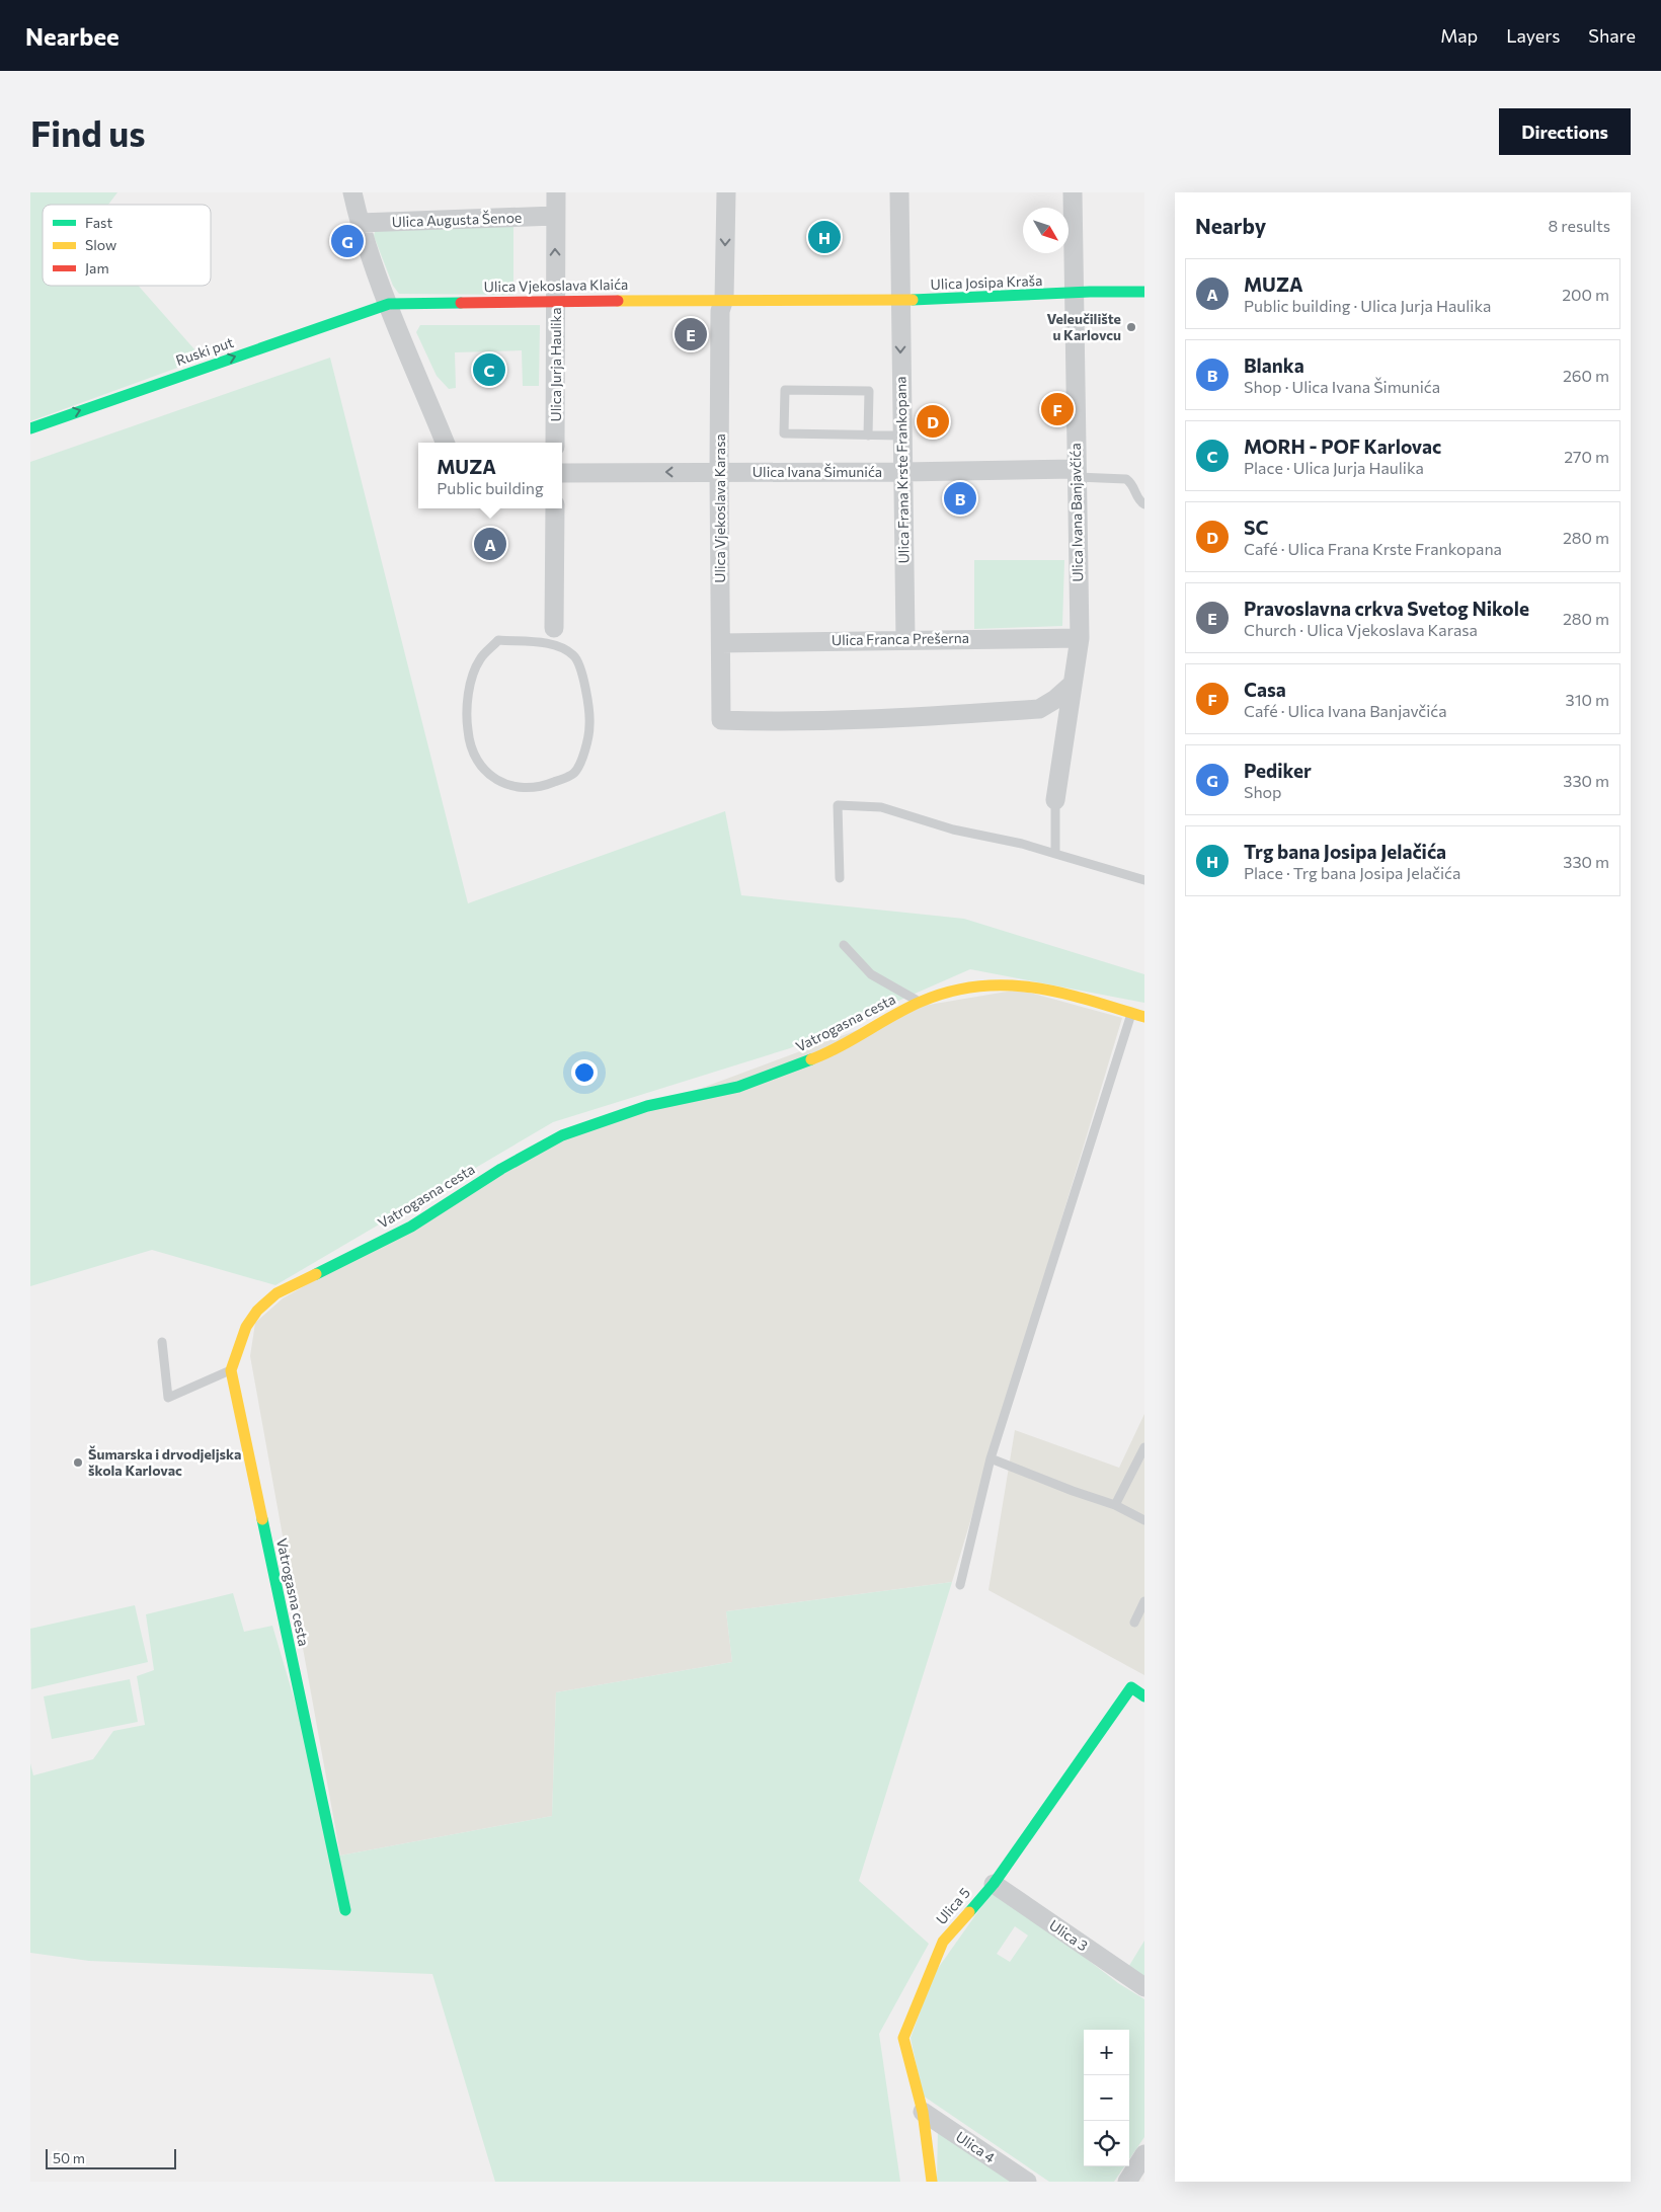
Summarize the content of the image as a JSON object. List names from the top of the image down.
{
  "streets": {
    "street": [
      "Ulica Augusta Šenoe",
      "Ulica Josipa Kraša",
      "Ulica Vjekoslava Klaića",
      "Ruski put",
      "Ulica Jurja Haulika",
      "Ulica Frana Krste Frankopana",
      "Ulica Ivana Šimunića",
      "Ulica Vjekoslava Karasa",
      "Ulica Ivana Banjavčića",
      "Ulica Franca Prešerna",
      "Vatrogasna cesta",
      "Ulica 5",
      "Ulica 3",
      "Ulica 4"
    ]
  },
  "crossings": [
    ["Ulica Augusta Šenoe", "Ulica Jurja Haulika"],
    ["Ulica Josipa Kraša", "Ulica Vjekoslava Klaića"],
    ["Ulica Josipa Kraša", "Ulica Frana Krste Frankopana"],
    ["Ulica Josipa Kraša", "Ulica Vjekoslava Karasa"],
    ["Ulica Josipa Kraša", "Ulica Ivana Banjavčića"],
    ["Ulica Vjekoslava Klaića", "Ruski put"],
    ["Ulica Vjekoslava Klaića", "Ulica Jurja Haulika"],
    ["Ulica Vjekoslava Klaića", "Ulica Vjekoslava Karasa"],
    ["Ulica Frana Krste Frankopana", "Ulica Ivana Šimunića"],
    ["Ulica Frana Krste Frankopana", "Ulica Franca Prešerna"],
    ["Ulica Ivana Šimunića", "Ulica Vjekoslava Karasa"],
    ["Ulica Ivana Šimunića", "Ulica Ivana Banjavčića"],
    ["Ulica Vjekoslava Karasa", "Ulica Ivana Banjavčića"],
    ["Ulica Vjekoslava Karasa", "Ulica Franca Prešerna"],
    ["Ulica Ivana Banjavčića", "Ulica Franca Prešerna"],
    ["Ulica 5", "Ulica 3"],
    ["Ulica 5", "Ulica 4"]
  ],
  "one_way": ["Ruski put"],
  "places": ["Veleučilište u Karlovcu", "Šumarska i drvodjeljska škola Karlovac"],
  "legend": ["Fast", "Slow", "Jam"],
  "scale_bar": "50 m",
  "north": "bottom right",
  "page": {
    "header": "Nearbee",
    "nav": ["Map", "Layers", "Share"],
    "buttons": "Directions",
    "title": "Find us",
    "heading": ["Nearby", "8 results"],
    "pins": [
      "H",
      "G",
      "E",
      "C",
      "F",
      "D",
      "B",
      "A"
    ],
    "list": [
      {
        "mark": "A",
        "name": "MUZA",
        "note": "Public building · Ulica Jurja Haulika",
        "value": "200 m"
      },
      {
        "mark": "B",
        "name": "Blanka",
        "note": "Shop · Ulica Ivana Šimunića",
        "value": "260 m"
      },
      {
        "mark": "C",
        "name": "MORH - POF Karlovac",
        "note": "Place · Ulica Jurja Haulika",
        "value": "270 m"
      },
      {
        "mark": "D",
        "name": "SC",
        "note": "Café · Ulica Frana Krste Frankopana",
        "value": "280 m"
      },
      {
        "mark": "E",
        "name": "Pravoslavna crkva Svetog Nikole",
        "note": "Church · Ulica Vjekoslava Karasa",
        "value": "280 m"
      },
      {
        "mark": "F",
        "name": "Casa",
        "note": "Café · Ulica Ivana Banjavčića",
        "value": "310 m"
      },
      {
        "mark": "G",
        "name": "Pediker",
        "note": "Shop",
        "value": "330 m"
      },
      {
        "mark": "H",
        "name": "Trg bana Josipa Jelačića",
        "note": "Place · Trg bana Josipa Jelačića",
        "value": "330 m"
      }
    ],
    "popup": ["MUZA", "Public building"],
    "map_buttons": ["+", "−"],
    "scale": "50 m"
  }
}
